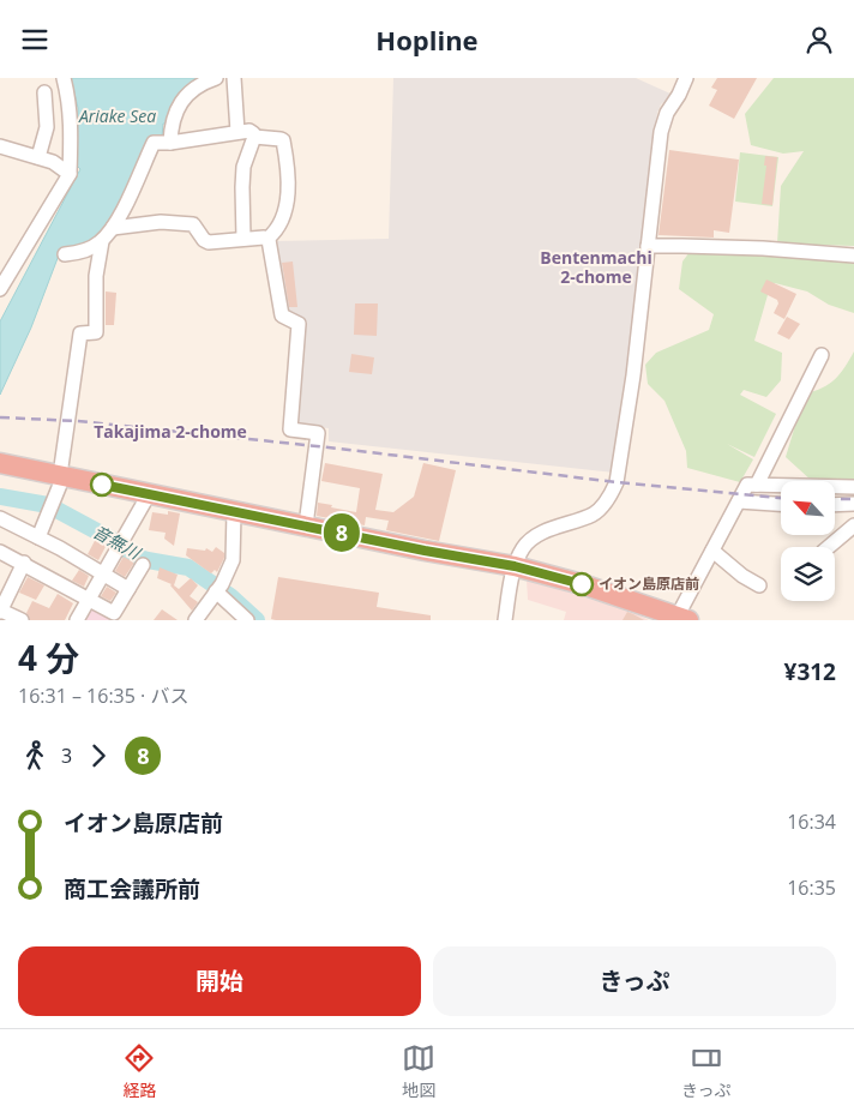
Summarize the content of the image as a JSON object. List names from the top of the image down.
{
  "districts": ["Bentenmachi 2-chome", "Takajima 2-chome"],
  "water": ["Ariake Sea", "音無川"],
  "places": ["イオン島原店前"],
  "lines": ["bus line 8"],
  "north": "top left",
  "page": {
    "header": "Hopline",
    "on_map": "8",
    "heading": ["4 分", "16:31 – 16:35 · バス", "¥312"],
    "legs": ["3", "8"],
    "list": [
      {
        "name": "イオン島原店前",
        "value": "16:34"
      },
      {
        "name": "商工会議所前",
        "value": "16:35"
      }
    ],
    "buttons": ["開始", "きっぷ"],
    "tabs": ["経路", "地図", "きっぷ"]
  }
}
